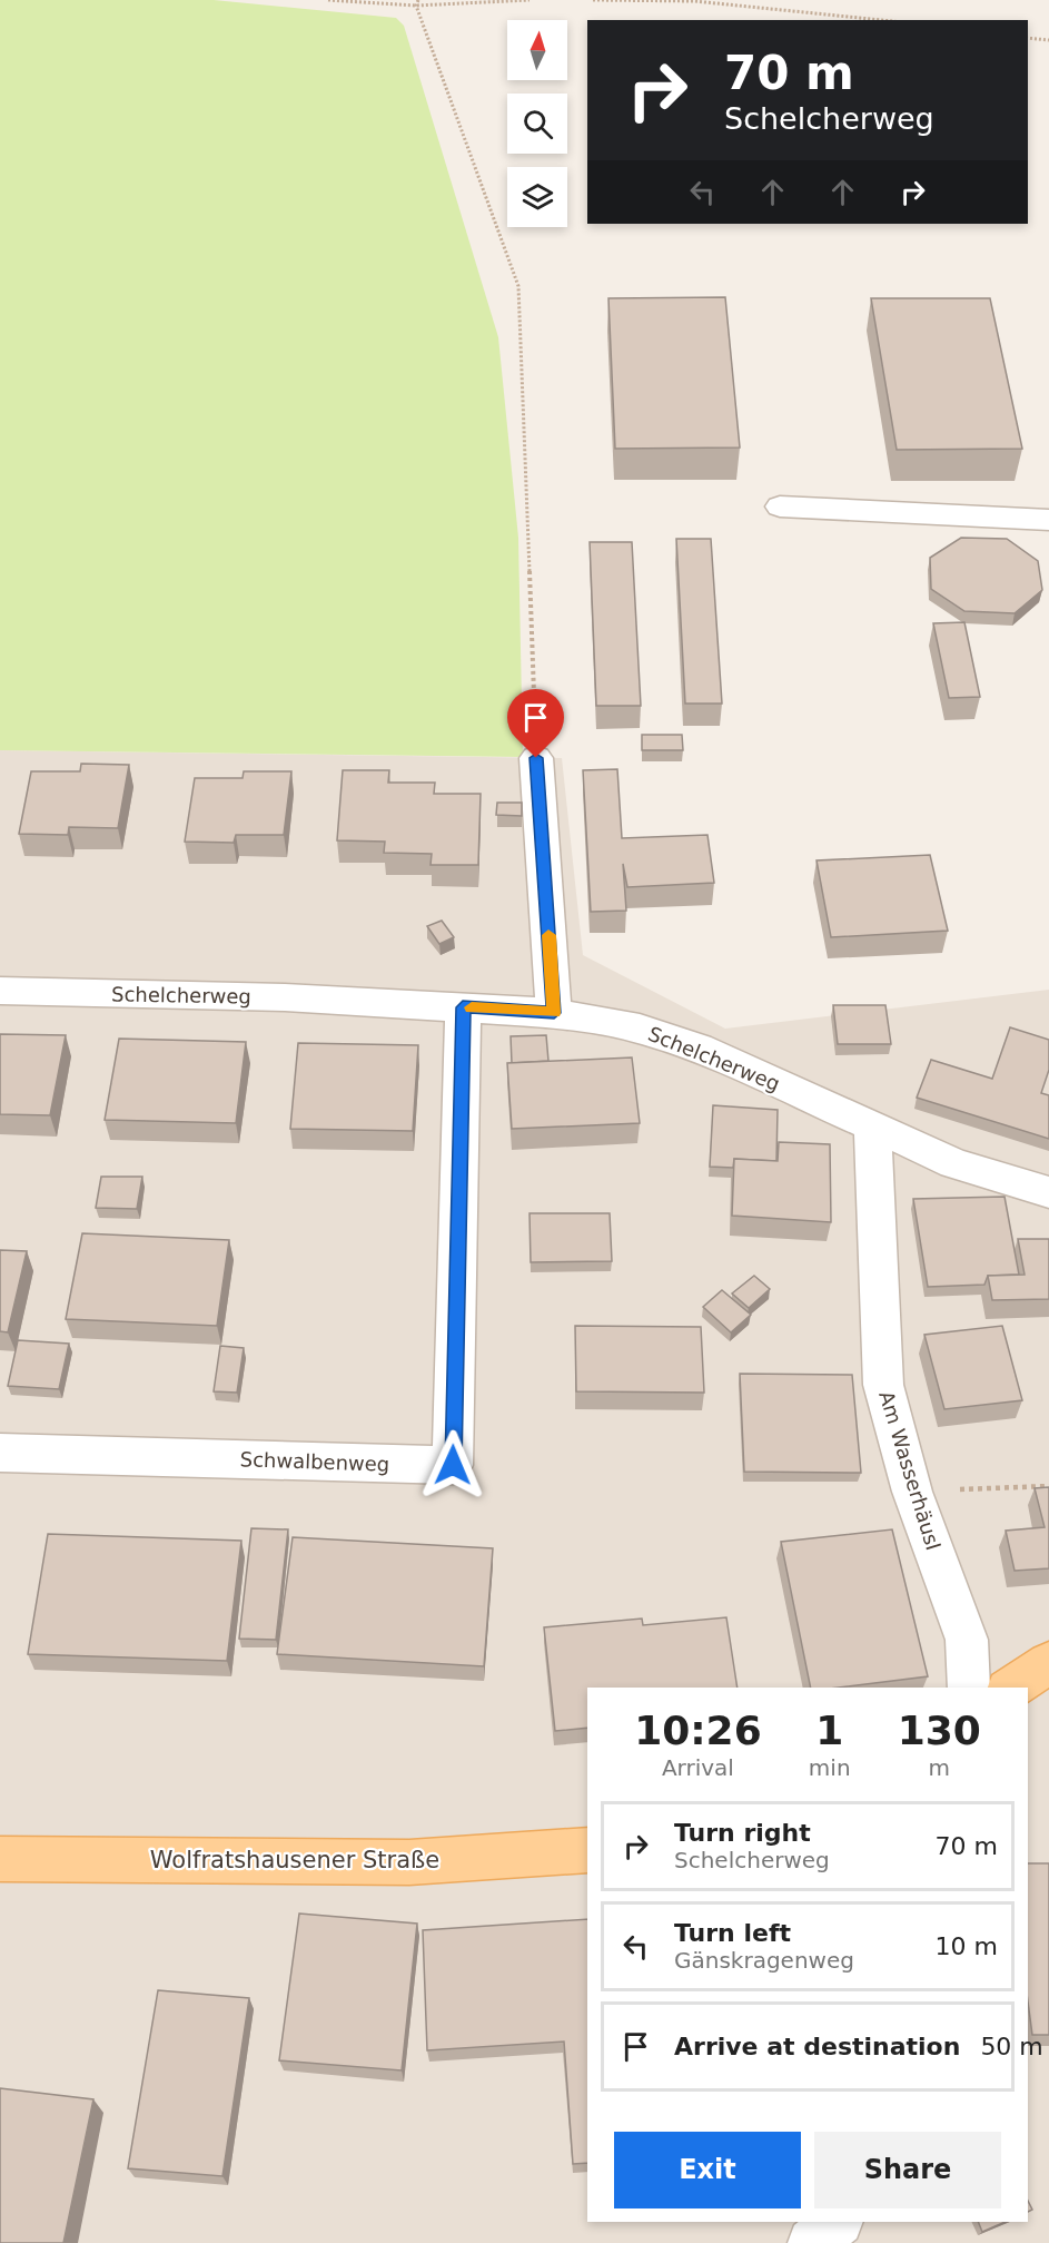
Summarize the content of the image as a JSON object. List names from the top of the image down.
{
  "streets": {
    "main road": ["Wolfratshausener Straße"],
    "street": ["Schelcherweg", "Schwalbenweg", "Am Wasserhäusl"]
  },
  "crossings": [
    ["Schelcherweg", "Schwalbenweg"],
    ["Schelcherweg", "Am Wasserhäusl"]
  ],
  "north": "top",
  "page": {
    "turn": ["70 m", "Schelcherweg"],
    "eta": [
      "10:26",
      "Arrival",
      "1",
      "min",
      "130",
      "m"
    ],
    "list": [
      {
        "name": "Turn right",
        "note": "Schelcherweg",
        "value": "70 m"
      },
      {
        "name": "Turn left",
        "note": "Gänskragenweg",
        "value": "10 m"
      },
      {
        "name": "Arrive at destination",
        "value": "50 m"
      }
    ],
    "buttons": ["Exit", "Share"]
  }
}
